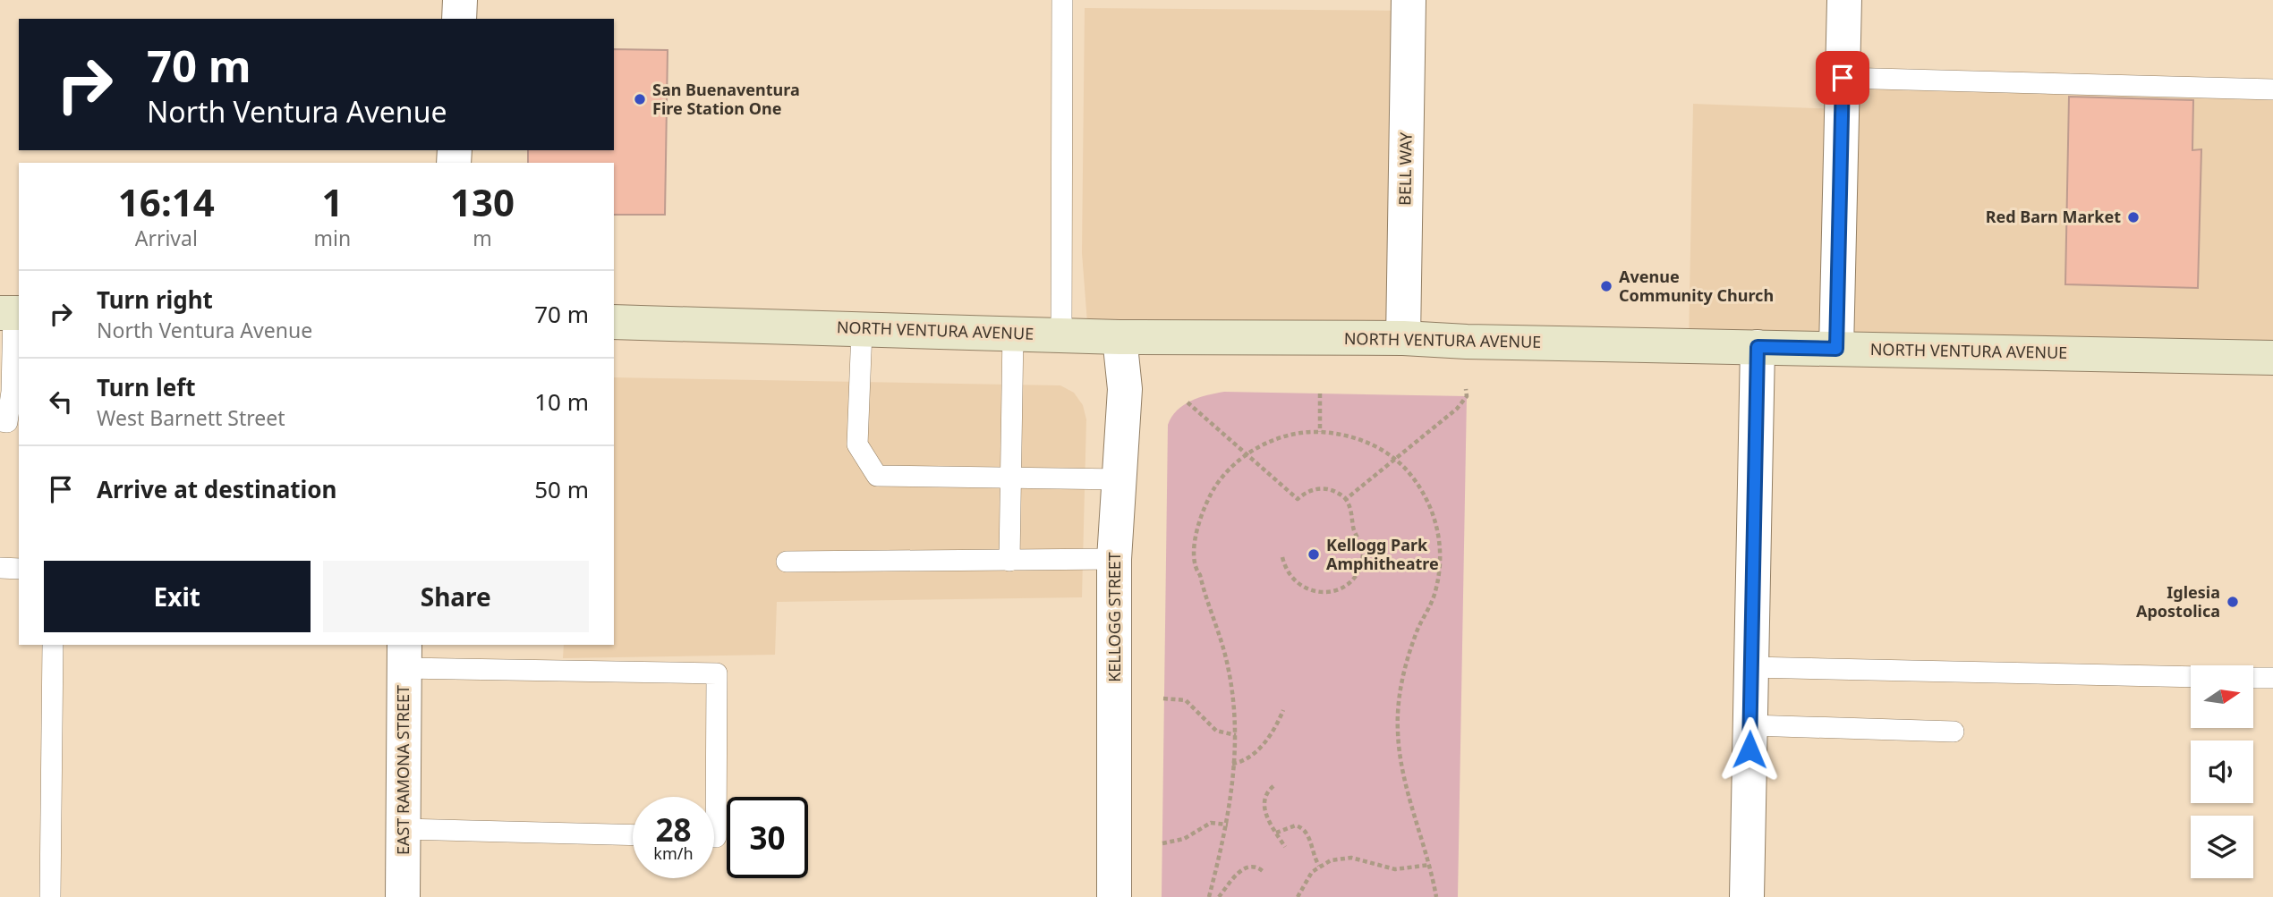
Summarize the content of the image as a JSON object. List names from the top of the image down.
{
  "streets": {
    "main road": ["NORTH VENTURA AVENUE"],
    "street": ["BELL WAY", "KELLOGG STREET", "EAST RAMONA STREET"]
  },
  "crossings": [
    ["BELL WAY", "NORTH VENTURA AVENUE"],
    ["NORTH VENTURA AVENUE", "KELLOGG STREET"]
  ],
  "places": [
    "San Buenaventura Fire Station One",
    "Red Barn Market",
    "Avenue Community Church",
    "Kellogg Park Amphitheatre",
    "Iglesia Apostolica"
  ],
  "north": "right",
  "page": {
    "turn": ["70 m", "North Ventura Avenue"],
    "eta": [
      "16:14",
      "Arrival",
      "1",
      "min",
      "130",
      "m"
    ],
    "list": [
      {
        "name": "Turn right",
        "note": "North Ventura Avenue",
        "value": "70 m"
      },
      {
        "name": "Turn left",
        "note": "West Barnett Street",
        "value": "10 m"
      },
      {
        "name": "Arrive at destination",
        "value": "50 m"
      }
    ],
    "buttons": ["Exit", "Share"],
    "speed": "28 km/h",
    "limit": "30"
  }
}
